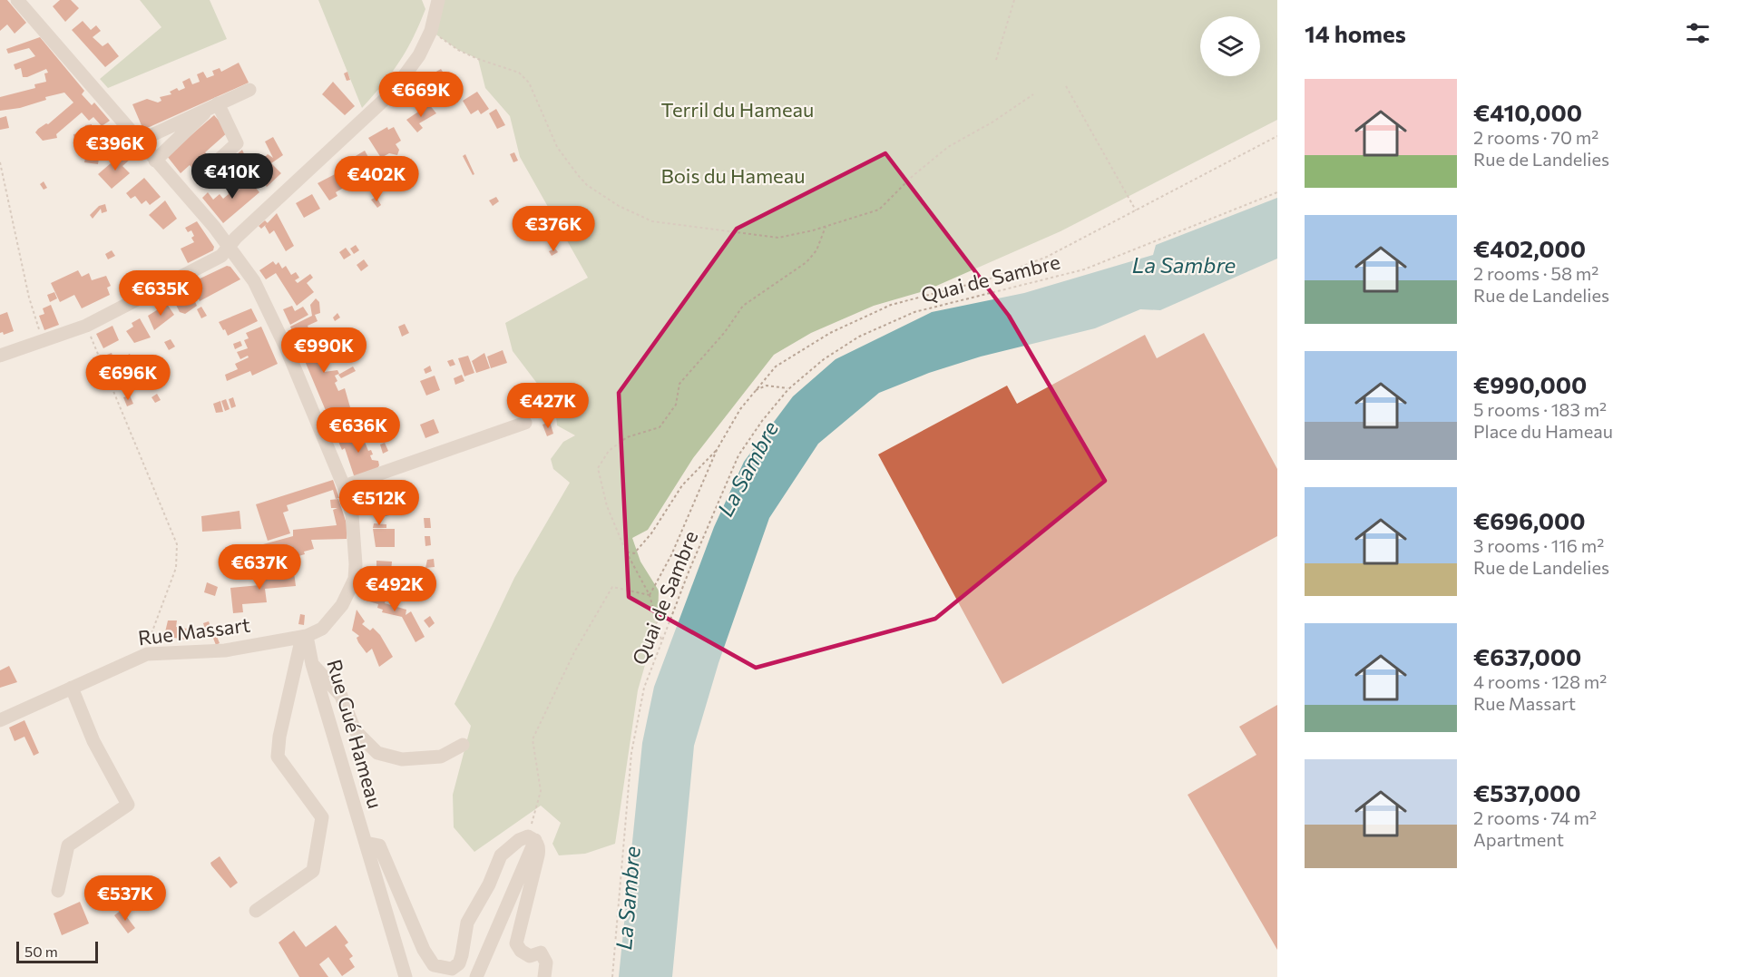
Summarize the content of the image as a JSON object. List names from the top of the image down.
{
  "streets": {
    "street": ["Rue Massart", "Rue Gué Hameau"],
    "path": ["Quai de Sambre"]
  },
  "crossings": [
    ["Rue Massart", "Rue Gué Hameau"]
  ],
  "water": ["La Sambre"],
  "parks": ["Terril du Hameau", "Bois du Hameau"],
  "scale_bar": "50 m",
  "page": {
    "heading": "14 homes",
    "list": [
      {
        "name": "€410,000",
        "note": "2 rooms · 70 m² · Rue de Landelies"
      },
      {
        "name": "€402,000",
        "note": "2 rooms · 58 m² · Rue de Landelies"
      },
      {
        "name": "€990,000",
        "note": "5 rooms · 183 m² · Place du Hameau"
      },
      {
        "name": "€696,000",
        "note": "3 rooms · 116 m² · Rue de Landelies"
      },
      {
        "name": "€637,000",
        "note": "4 rooms · 128 m² · Rue Massart"
      },
      {
        "name": "€537,000",
        "note": "2 rooms · 74 m² · Apartment"
      }
    ],
    "price": [
      "€669K",
      "€396K",
      "€410K",
      "€402K",
      "€376K",
      "€635K",
      "€990K",
      "€696K",
      "€427K",
      "€636K",
      "€512K",
      "€637K",
      "€492K",
      "€537K"
    ],
    "scale": "50 m"
  }
}
